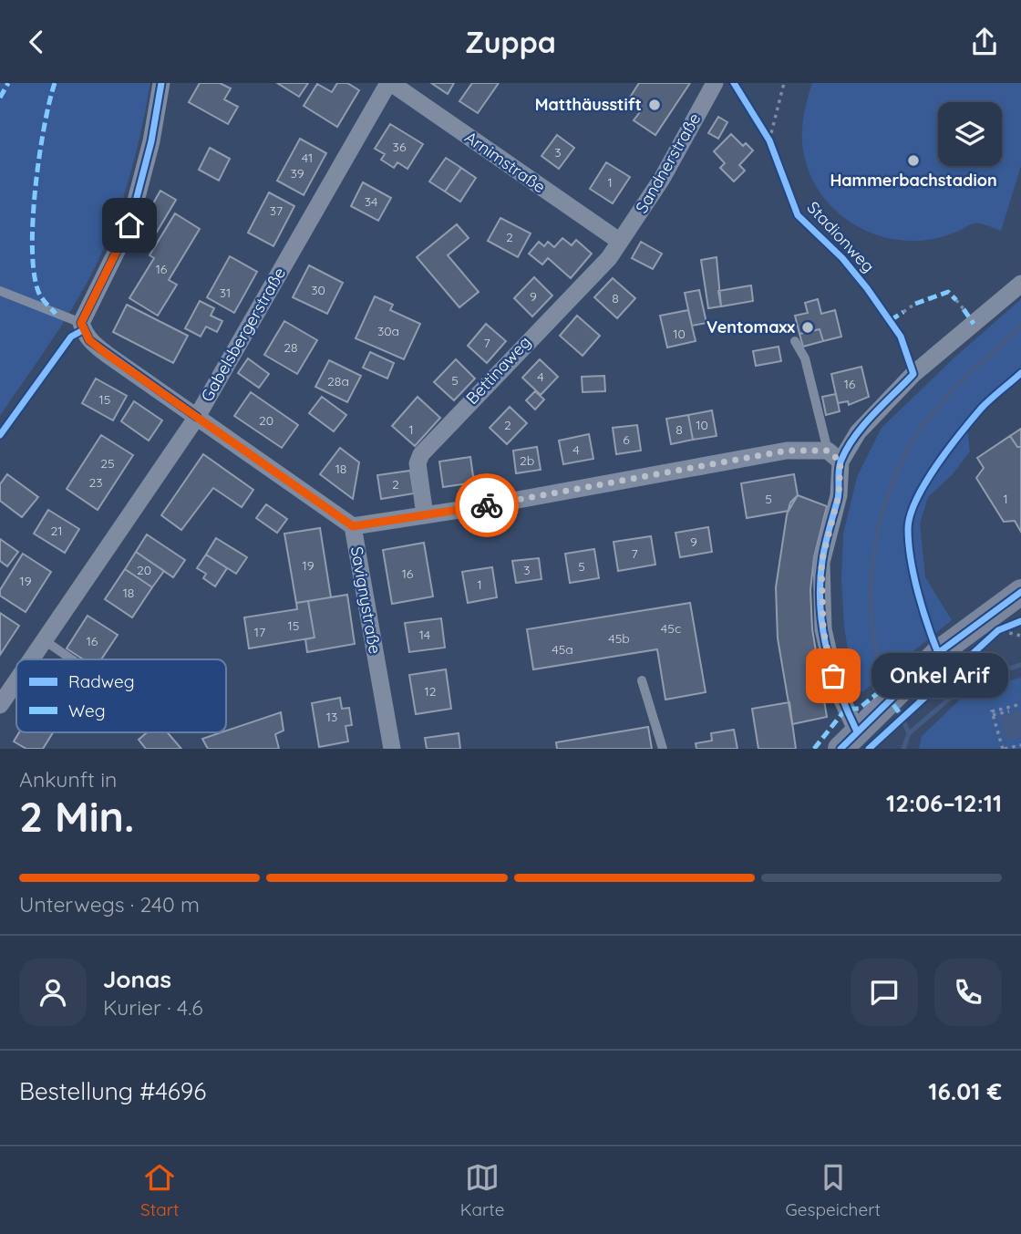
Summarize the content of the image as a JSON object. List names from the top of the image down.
{
  "streets": {
    "street": [
      "Arnimstraße",
      "Sandnerstraße",
      "Gabelsbergerstraße",
      "Bettinaweg",
      "Savignystraße"
    ],
    "cycle path": ["Stadionweg"]
  },
  "crossings": [
    ["Arnimstraße", "Sandnerstraße"],
    ["Arnimstraße", "Gabelsbergerstraße"],
    ["Arnimstraße", "Bettinaweg"],
    ["Sandnerstraße", "Bettinaweg"],
    ["Gabelsbergerstraße", "Savignystraße"]
  ],
  "places": [
    "Matthäusstift",
    "Hammerbachstadion",
    "Ventomaxx",
    "Onkel Arif"
  ],
  "house_numbers": [
    "36",
    "3",
    "41",
    "39",
    "1",
    "34",
    "37",
    "2",
    "16",
    "30",
    "31",
    "9",
    "8",
    "30a",
    "10",
    "7",
    "28",
    "4",
    "5",
    "28a",
    "16",
    "15",
    "20",
    "2",
    "10",
    "1",
    "8",
    "6",
    "4",
    "2b",
    "25",
    "18",
    "23",
    "2",
    "5",
    "1",
    "21",
    "9",
    "7",
    "19",
    "5",
    "20",
    "3",
    "16",
    "19",
    "1",
    "18",
    "15",
    "45c",
    "17",
    "14",
    "45b",
    "16",
    "45a",
    "12",
    "13"
  ],
  "legend": ["Radweg", "Weg"],
  "page": {
    "header": "Zuppa",
    "bubble": "Onkel Arif",
    "heading": ["2 Min.", "Ankunft in", "12:06–12:11"],
    "panel": [
      "Jonas",
      "Kurier · 4.6",
      "Bestellung #4696",
      "16.01 €"
    ],
    "bar": "Unterwegs · 240 m",
    "tabs": ["Start", "Karte", "Gespeichert"]
  }
}
